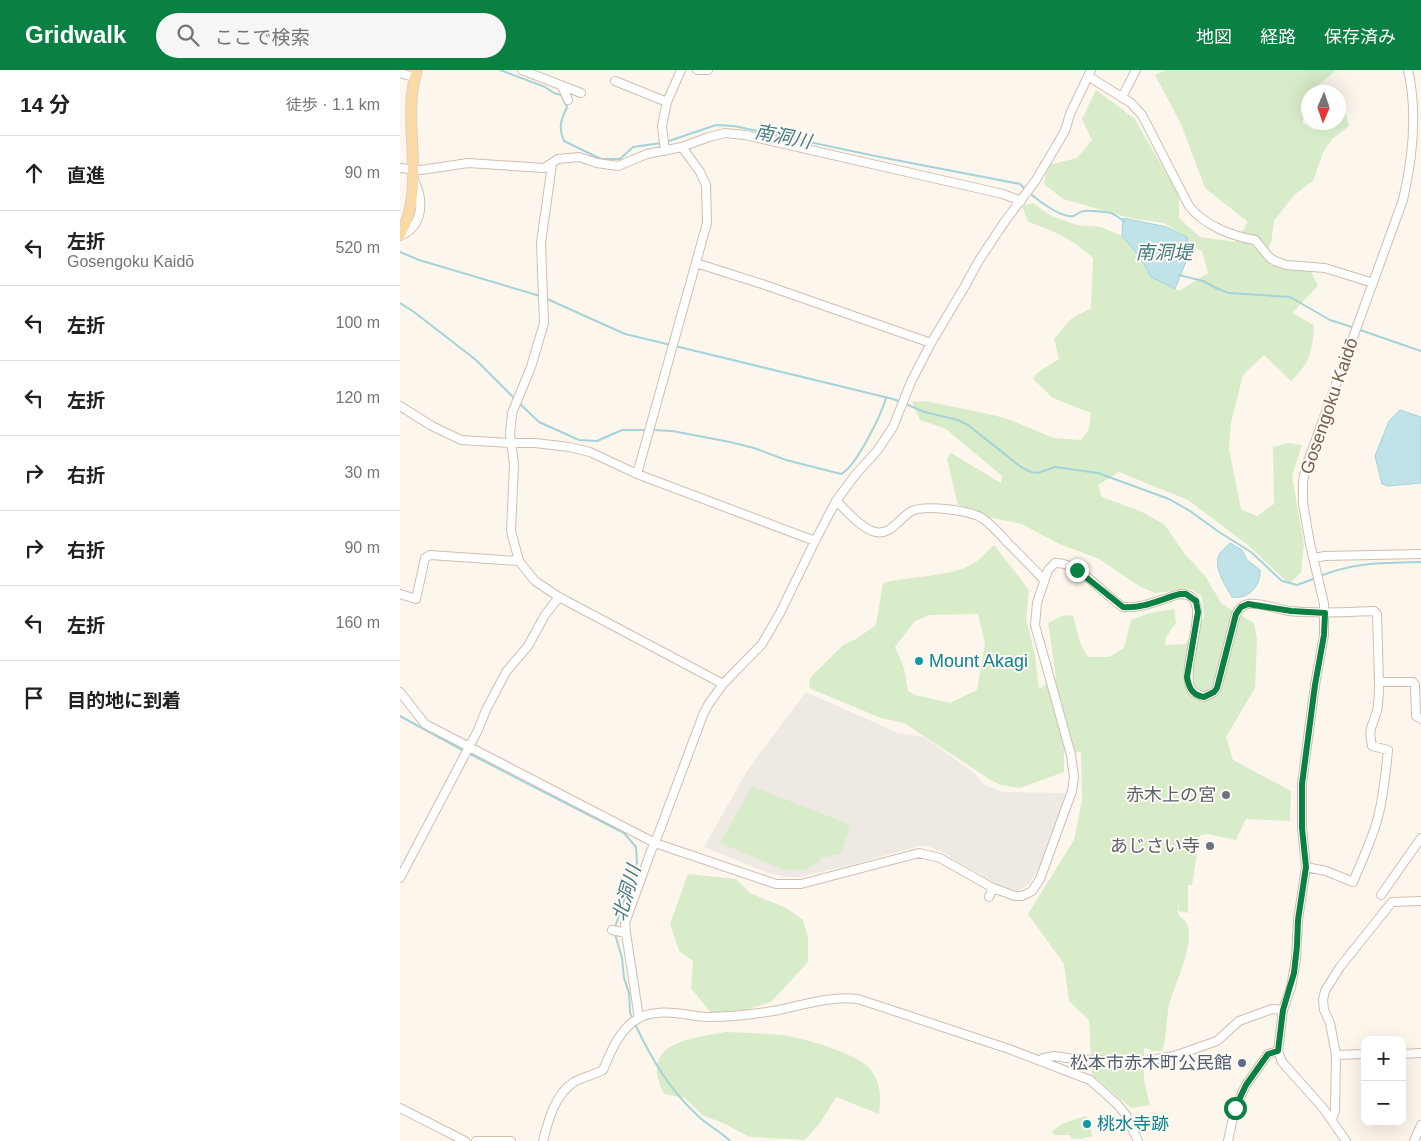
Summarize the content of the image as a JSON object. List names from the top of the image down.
{
  "streets": {
    "street": ["Gosengoku Kaidō"]
  },
  "water": ["南洞川", "南洞堤", "北洞川"],
  "places": [
    "Mount Akagi",
    "赤木上の宮",
    "あじさい寺",
    "松本市赤木町公民館",
    "桃水寺跡"
  ],
  "north": "bottom",
  "page": {
    "header": "Gridwalk",
    "search": "ここで検索",
    "nav": ["地図", "経路", "保存済み"],
    "heading": ["14 分", "徒歩 · 1.1 km"],
    "list": [
      ["直進", "90 m"],
      ["左折", "Gosengoku Kaidō", "520 m"],
      ["左折", "100 m"],
      ["左折", "120 m"],
      ["右折", "30 m"],
      ["右折", "90 m"],
      ["左折", "160 m"],
      "目的地に到着"
    ],
    "map_buttons": ["+", "−"]
  }
}
